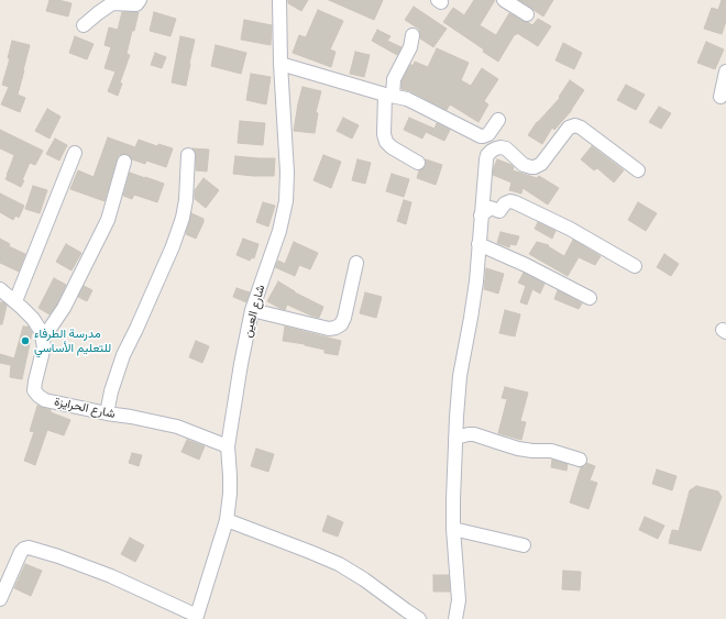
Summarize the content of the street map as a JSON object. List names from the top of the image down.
{
  "streets": {
    "street": ["شارع العين", "شارع الحرايزة"]
  },
  "crossings": [
    ["شارع العين", "شارع الحرايزة"]
  ],
  "places": ["مدرسة الطرفاء للتعليم الأساسي"]
}
